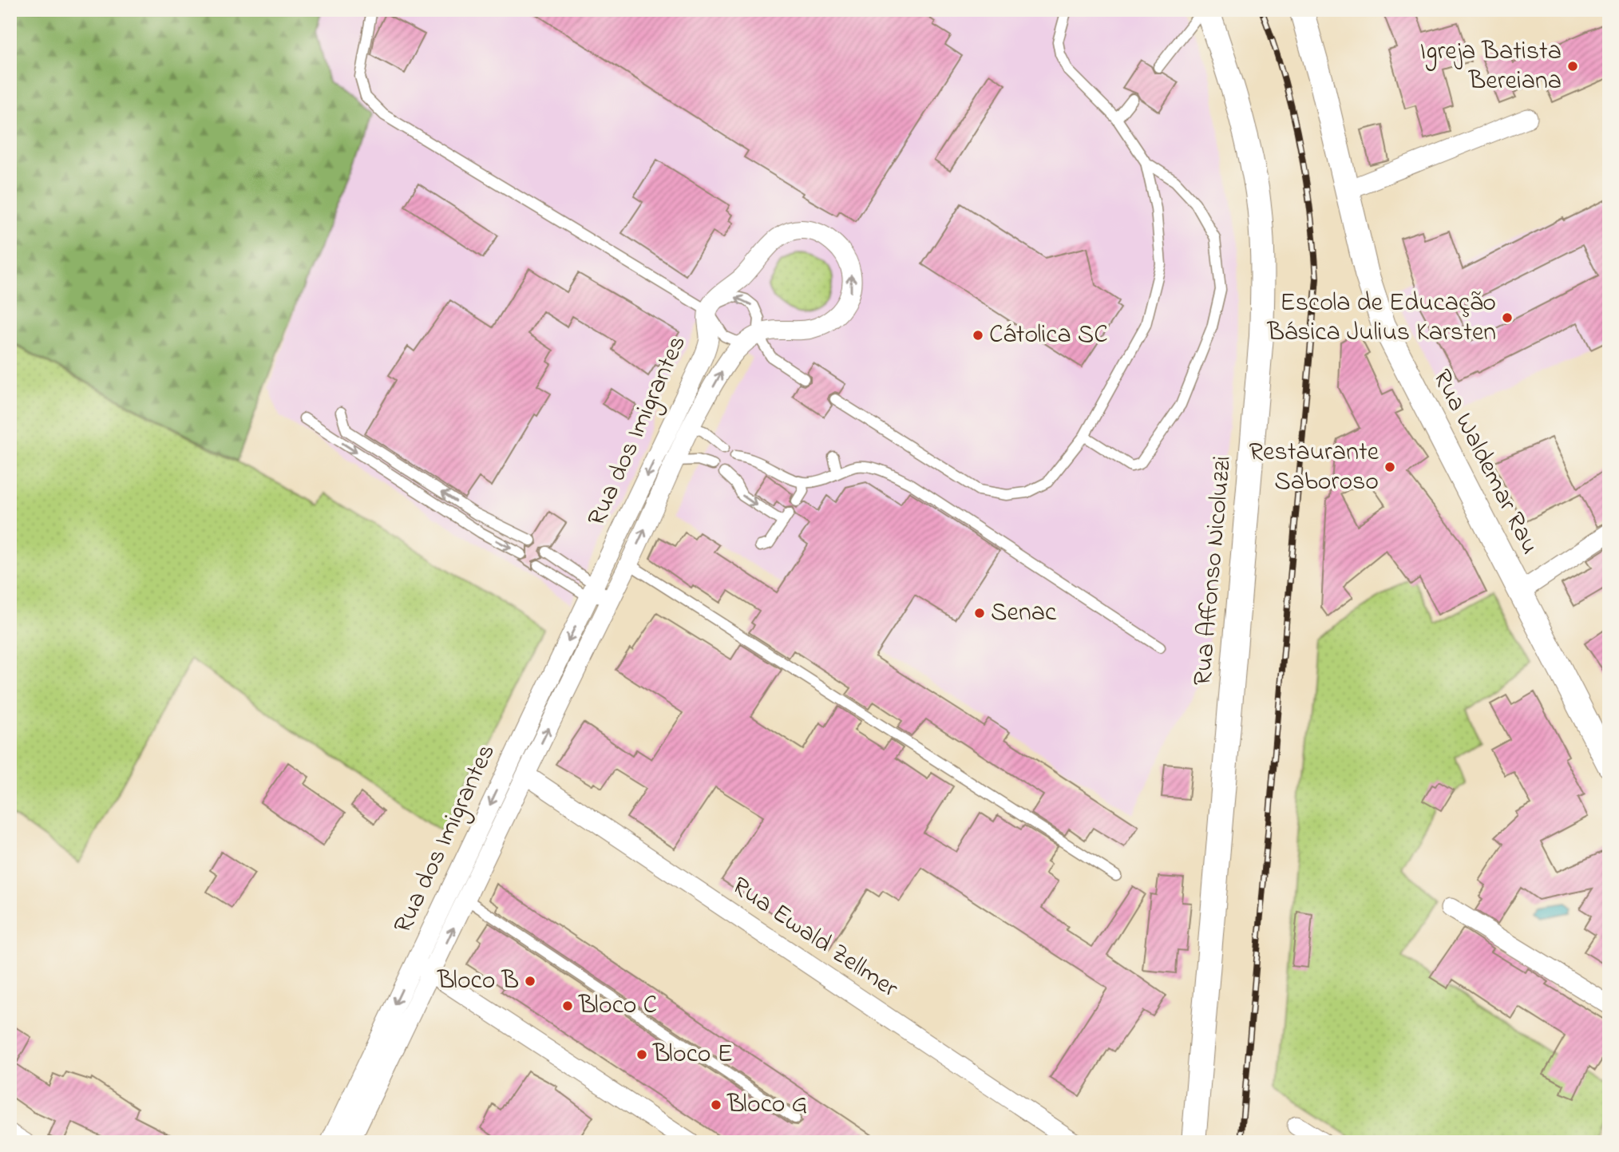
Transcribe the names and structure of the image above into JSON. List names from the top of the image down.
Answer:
{
  "streets": {
    "street": [
      "Rua dos Imigrantes",
      "Rua Waldemar Rau",
      "Rua Affonso Nicoluzzi",
      "Rua Ewald Zellmer"
    ]
  },
  "crossings": [
    ["Rua dos Imigrantes", "Rua Ewald Zellmer"]
  ],
  "places": [
    "Igreja Batista Bereiana",
    "Escola de Educação Básica Julius Karsten",
    "Cátolica SC",
    "Restaurante Saboroso",
    "Senac",
    "Bloco B",
    "Bloco C",
    "Bloco E",
    "Bloco G"
  ]
}
